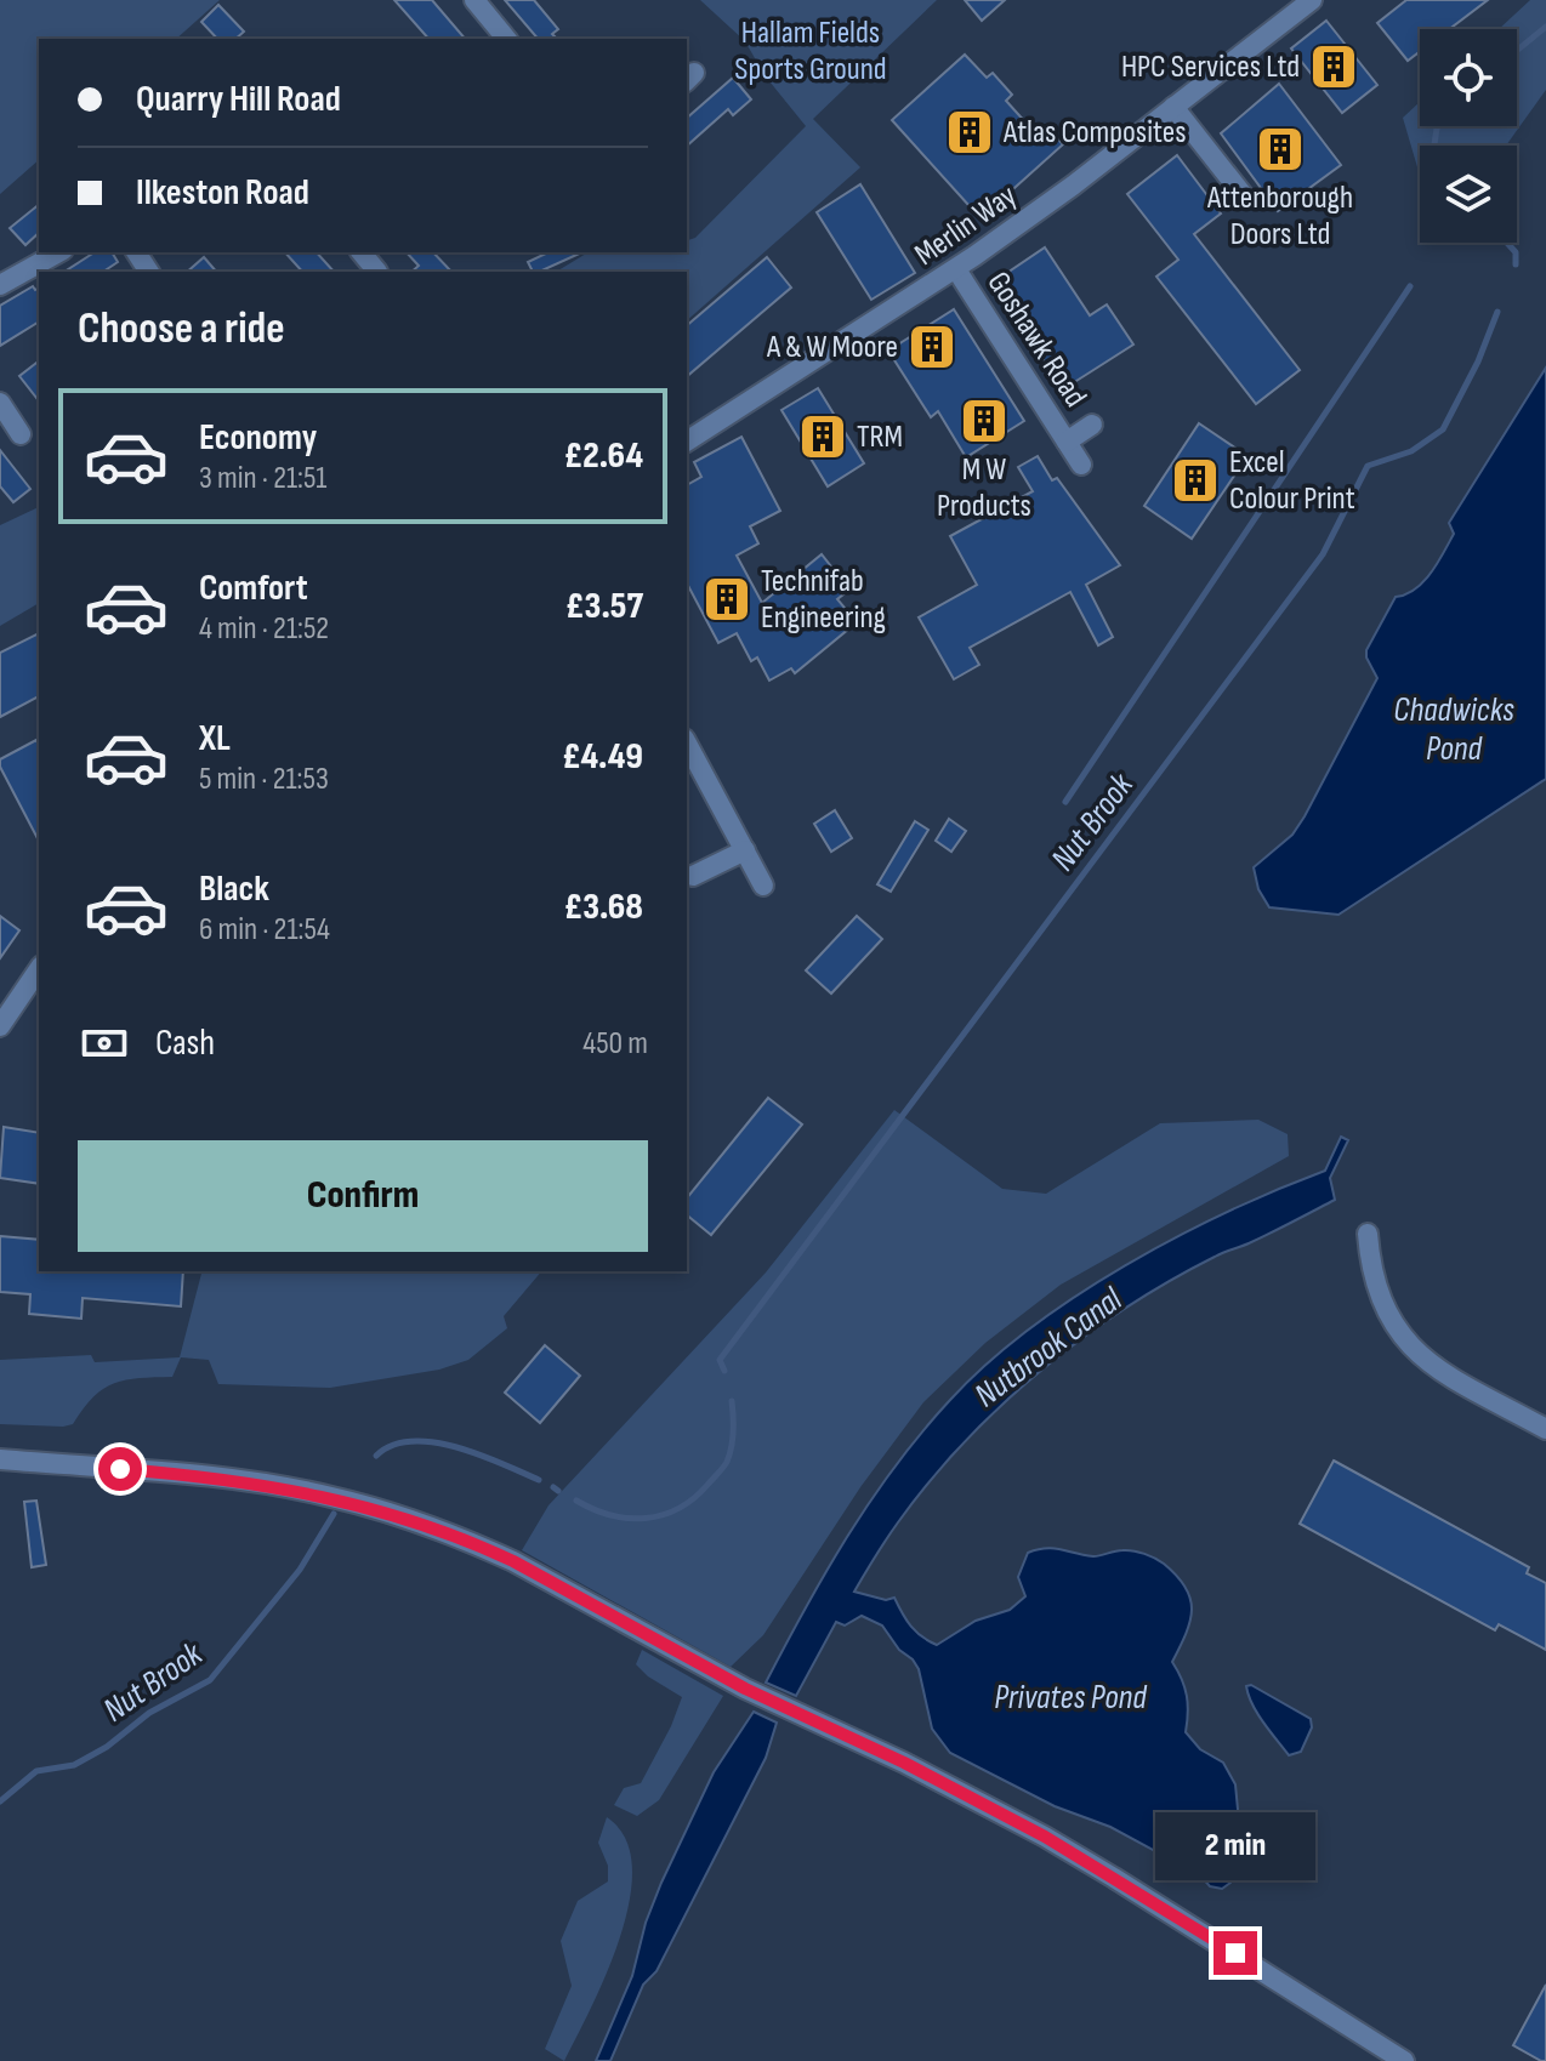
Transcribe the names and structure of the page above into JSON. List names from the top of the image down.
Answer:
{
  "streets": {
    "street": ["Merlin Way", "Goshawk Road"]
  },
  "crossings": [
    ["Merlin Way", "Goshawk Road"]
  ],
  "water": [
    "Chadwicks Pond",
    "Nut Brook",
    "Nutbrook Canal",
    "Privates Pond"
  ],
  "parks": ["Hallam Fields Sports Ground"],
  "places": {
    "building": [
      "HPC Services Ltd",
      "Atlas Composites",
      "Attenborough Doors Ltd",
      "A & W Moore",
      "M W Products",
      "TRM",
      "Excel Colour Print",
      "Technifab Engineering"
    ]
  },
  "page": {
    "banner": ["Quarry Hill Road", "Ilkeston Road"],
    "heading": "Choose a ride",
    "list": [
      {
        "name": "Economy",
        "note": "3 min · 21:51",
        "value": "£2.64"
      },
      {
        "name": "Comfort",
        "note": "4 min · 21:52",
        "value": "£3.57"
      },
      {
        "name": "XL",
        "note": "5 min · 21:53",
        "value": "£4.49"
      },
      {
        "name": "Black",
        "note": "6 min · 21:54",
        "value": "£3.68"
      }
    ],
    "pay": ["Cash", "450 m"],
    "buttons": "Confirm",
    "bubble": "2 min"
  }
}
